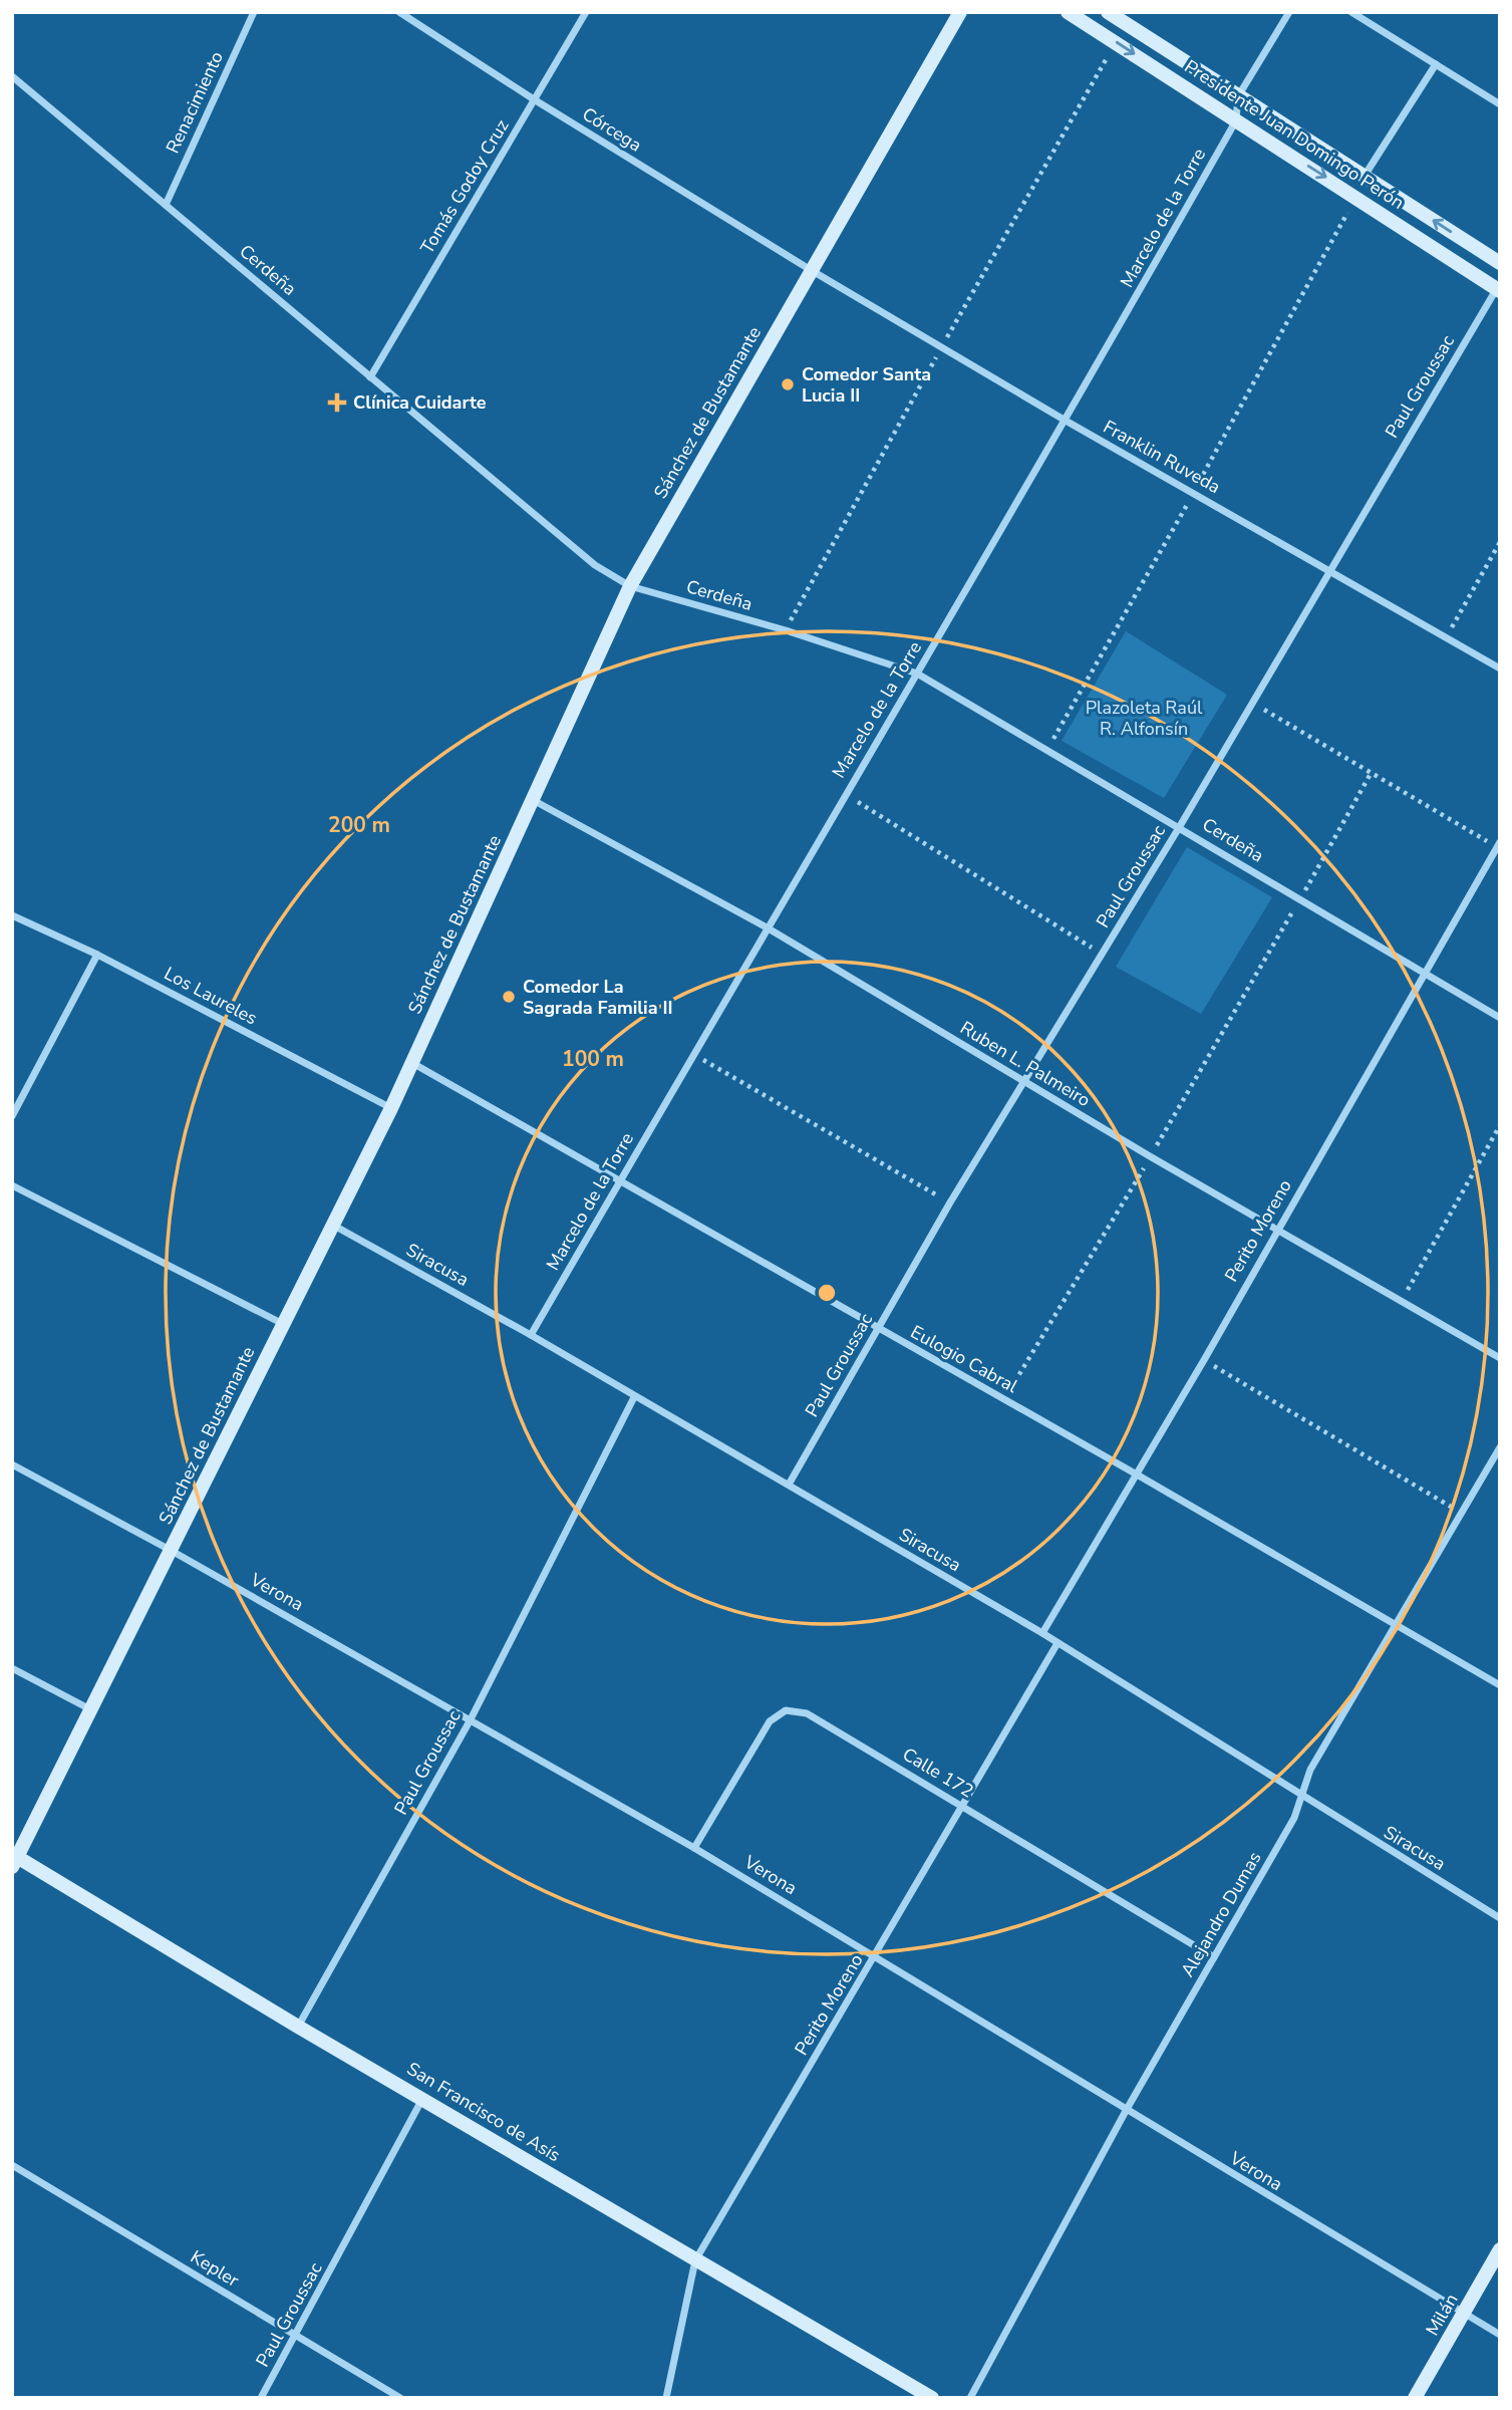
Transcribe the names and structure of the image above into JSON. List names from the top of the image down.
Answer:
{
  "streets": {
    "street": [
      "Renacimiento",
      "Córcega",
      "Presidente Juan Domingo Perón",
      "Tomás Godoy Cruz",
      "Marcelo de la Torre",
      "Cerdeña",
      "Paul Groussac",
      "Sánchez de Bustamante",
      "Franklin Ruveda",
      "Los Laureles",
      "Ruben L. Palmeiro",
      "Perito Moreno",
      "Siracusa",
      "Eulogio Cabral",
      "Verona",
      "Calle 172",
      "Alejandro Dumas",
      "San Francisco de Asís",
      "Kepler",
      "Milán"
    ]
  },
  "crossings": [
    ["Renacimiento", "Cerdeña"],
    ["Córcega", "Tomás Godoy Cruz"],
    ["Córcega", "Sánchez de Bustamante"],
    ["Córcega", "Franklin Ruveda"],
    ["Presidente Juan Domingo Perón", "Marcelo de la Torre"],
    ["Presidente Juan Domingo Perón", "Paul Groussac"],
    ["Tomás Godoy Cruz", "Cerdeña"],
    ["Marcelo de la Torre", "Cerdeña"],
    ["Marcelo de la Torre", "Franklin Ruveda"],
    ["Marcelo de la Torre", "Ruben L. Palmeiro"],
    ["Marcelo de la Torre", "Siracusa"],
    ["Marcelo de la Torre", "Eulogio Cabral"],
    ["Cerdeña", "Paul Groussac"],
    ["Cerdeña", "Sánchez de Bustamante"],
    ["Cerdeña", "Perito Moreno"],
    ["Paul Groussac", "Franklin Ruveda"],
    ["Paul Groussac", "Ruben L. Palmeiro"],
    ["Paul Groussac", "Siracusa"],
    ["Paul Groussac", "Eulogio Cabral"],
    ["Paul Groussac", "Verona"],
    ["Paul Groussac", "San Francisco de Asís"],
    ["Paul Groussac", "Kepler"],
    ["Sánchez de Bustamante", "Franklin Ruveda"],
    ["Sánchez de Bustamante", "Los Laureles"],
    ["Sánchez de Bustamante", "Ruben L. Palmeiro"],
    ["Sánchez de Bustamante", "Siracusa"],
    ["Sánchez de Bustamante", "Eulogio Cabral"],
    ["Sánchez de Bustamante", "Verona"],
    ["Sánchez de Bustamante", "San Francisco de Asís"],
    ["Ruben L. Palmeiro", "Perito Moreno"],
    ["Perito Moreno", "Siracusa"],
    ["Perito Moreno", "Eulogio Cabral"],
    ["Perito Moreno", "Verona"],
    ["Perito Moreno", "Calle 172"],
    ["Perito Moreno", "San Francisco de Asís"],
    ["Siracusa", "Alejandro Dumas"],
    ["Eulogio Cabral", "Alejandro Dumas"],
    ["Verona", "Calle 172"],
    ["Verona", "Alejandro Dumas"],
    ["Verona", "Milán"],
    ["Calle 172", "Alejandro Dumas"]
  ],
  "parks": ["Plazoleta Raúl R. Alfonsín"],
  "places": {
    "other": ["Comedor Santa Lucia II", "Comedor La Sagrada Familia II"],
    "health": ["Clínica Cuidarte"]
  },
  "rings": ["200 m", "100 m"]
}
